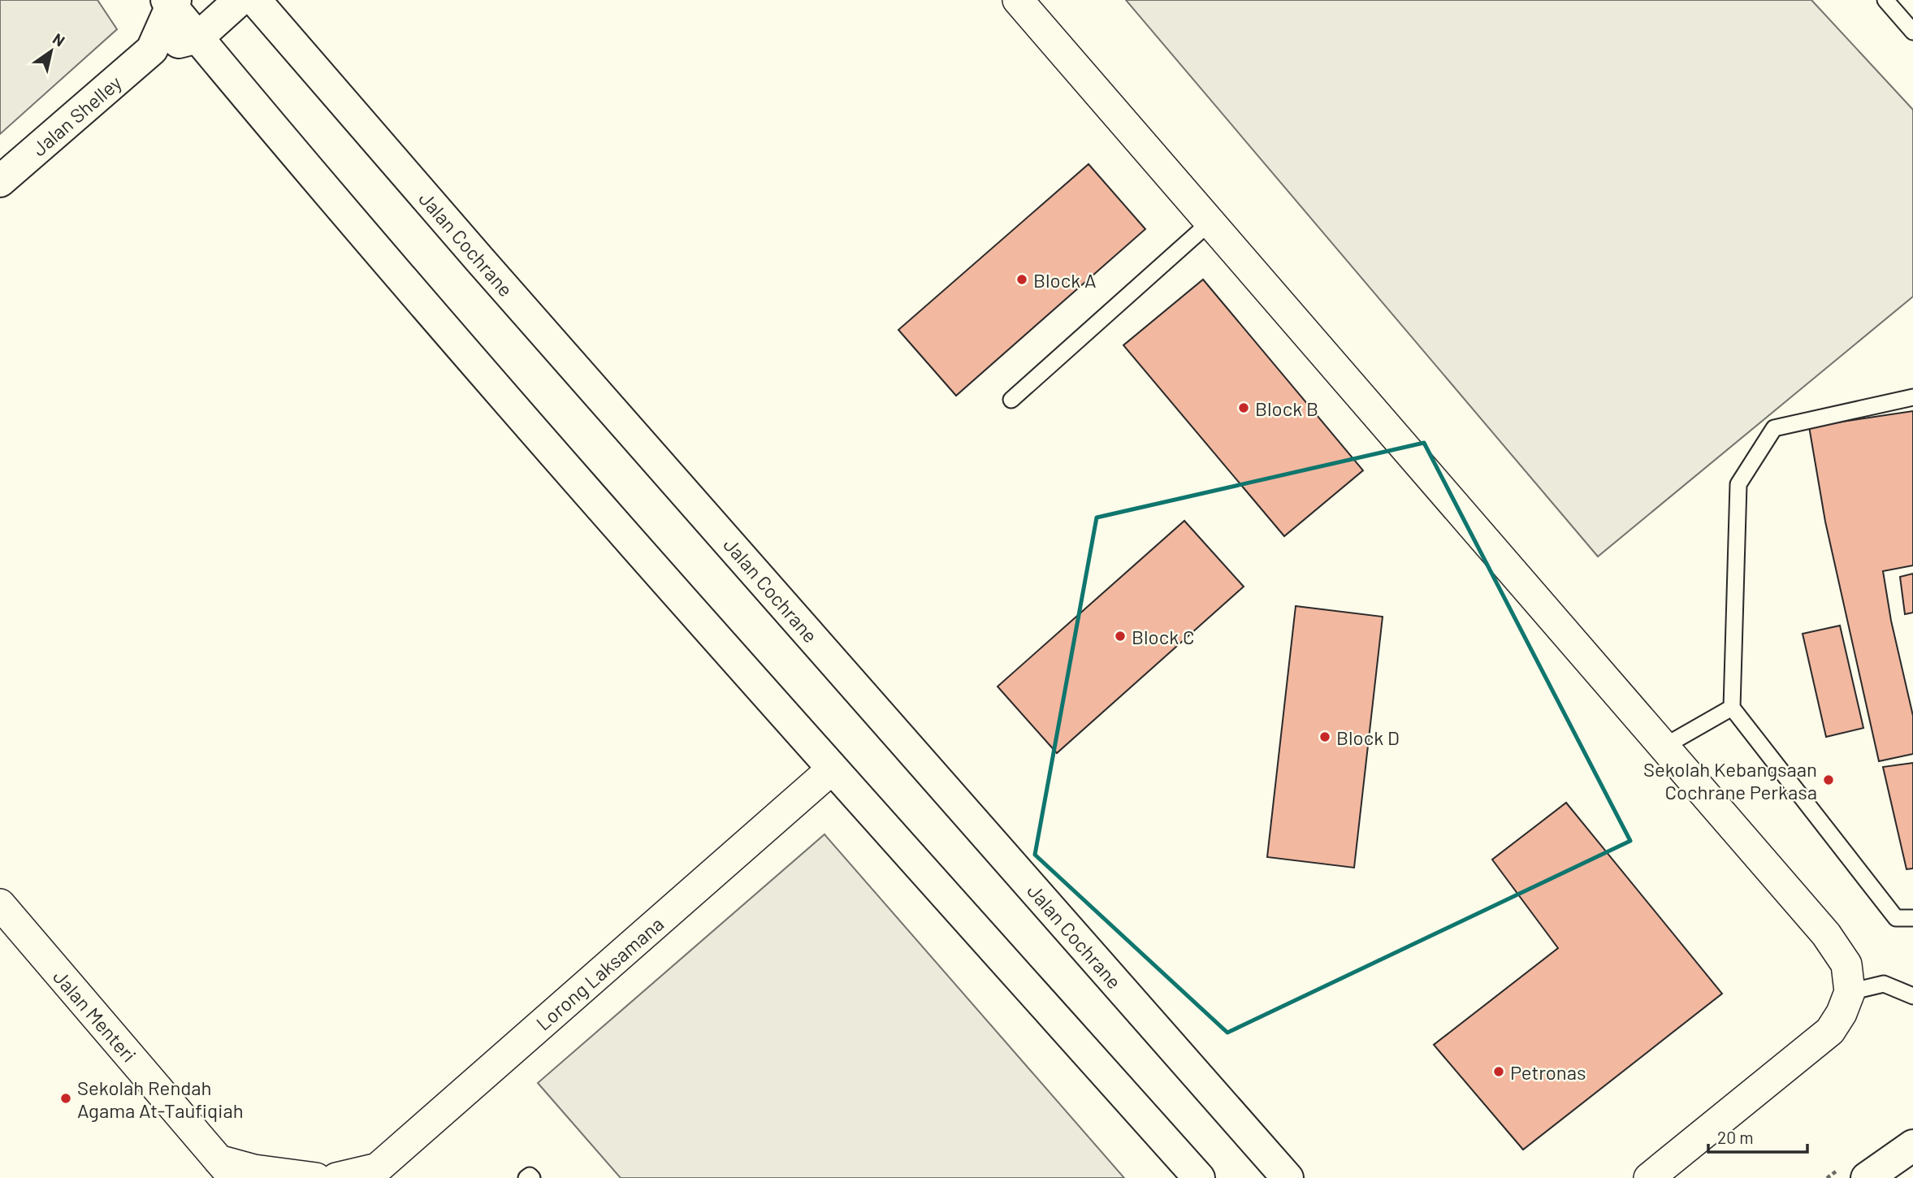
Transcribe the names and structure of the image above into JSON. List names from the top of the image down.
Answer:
{
  "streets": {
    "street": [
      "Jalan Shelley",
      "Jalan Cochrane",
      "Lorong Laksamana",
      "Jalan Menteri"
    ]
  },
  "places": [
    "Block A",
    "Block B",
    "Block C",
    "Block D",
    "Sekolah Kebangsaan Cochrane Perkasa",
    "Petronas",
    "Sekolah Rendah Agama At-Taufiqiah"
  ],
  "scale_bar": "20 m",
  "north": "top right"
}
